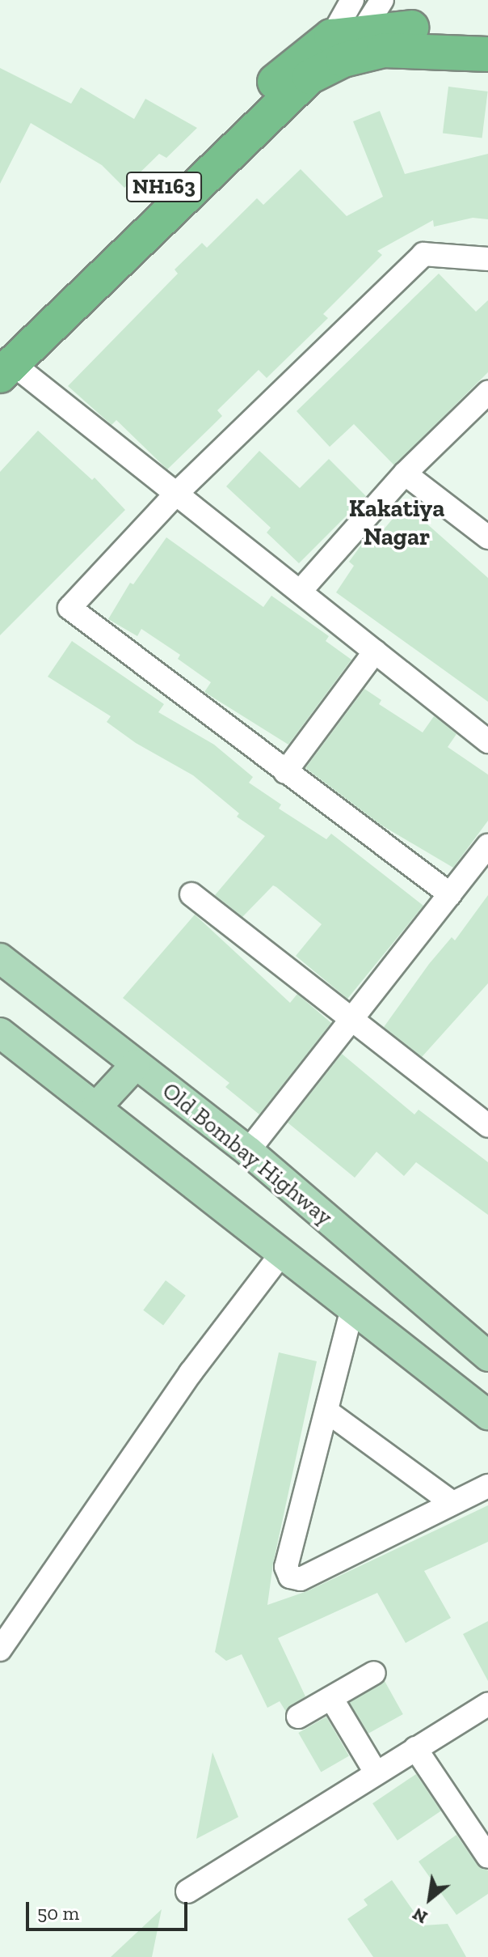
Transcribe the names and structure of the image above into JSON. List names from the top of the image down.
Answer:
{
  "streets": {
    "highway": ["NH163"],
    "main road": ["Old Bombay Highway"]
  },
  "districts": ["Kakatiya Nagar"],
  "scale_bar": "50 m",
  "north": "bottom left"
}
